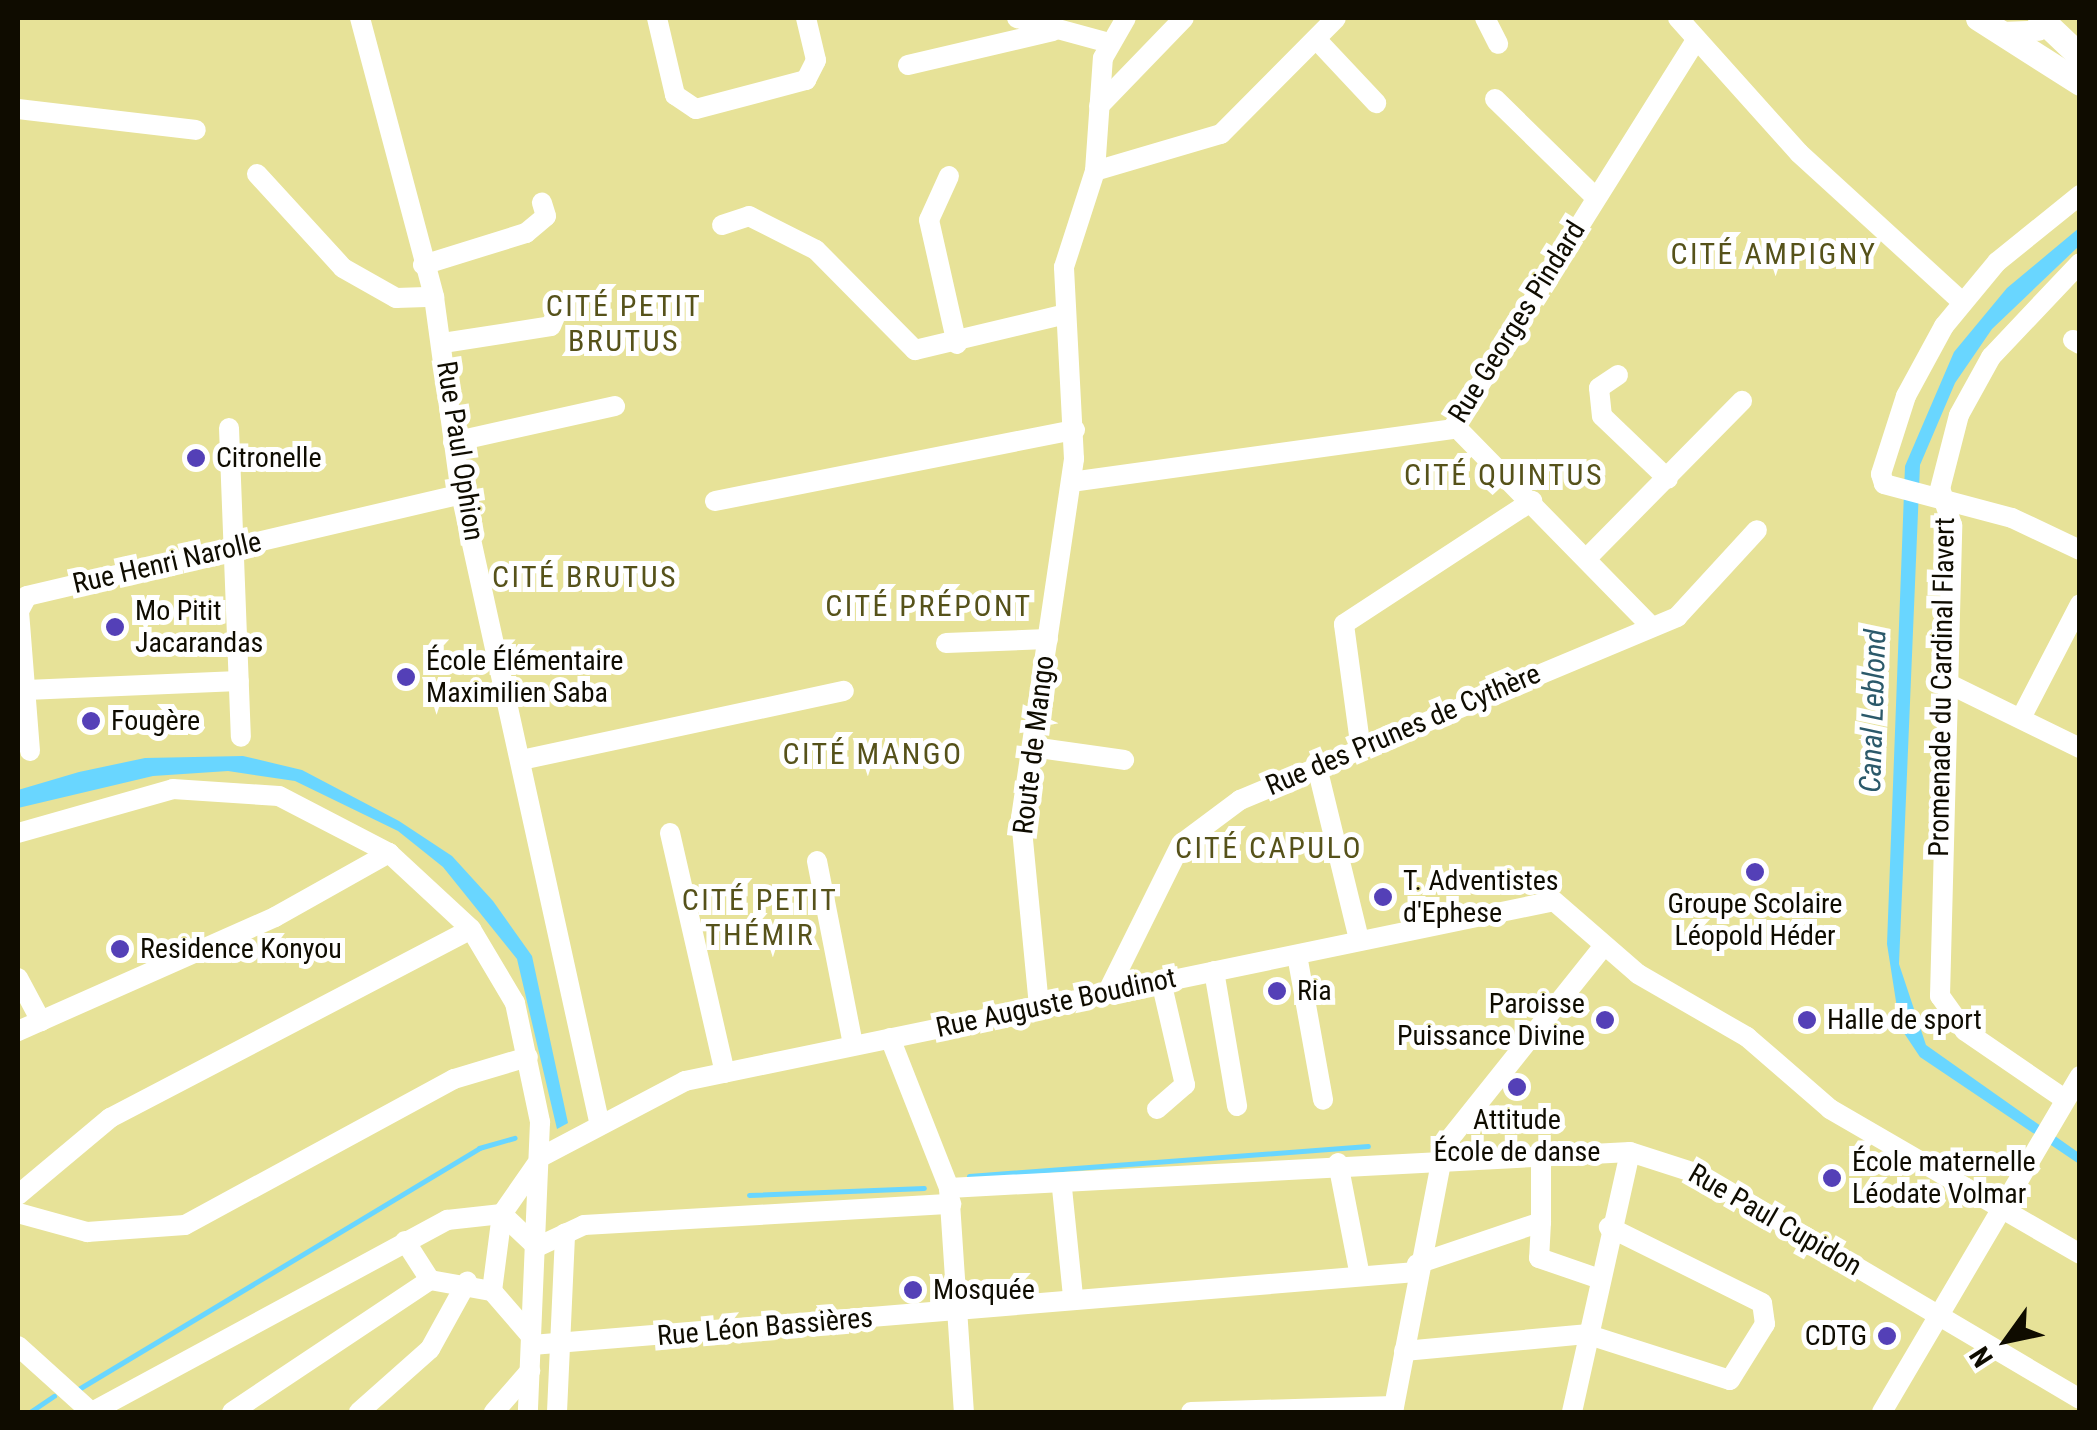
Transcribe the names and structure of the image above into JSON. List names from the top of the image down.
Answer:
{
  "streets": {
    "street": [
      "Rue Georges Pindard",
      "Rue Paul Ophion",
      "Rue Henri Narolle",
      "Promenade du Cardinal Flavert",
      "Rue des Prunes de Cythère",
      "Route de Mango",
      "Rue Auguste Boudinot",
      "Rue Paul Cupidon",
      "Rue Léon Bassières"
    ]
  },
  "crossings": [
    ["Rue Georges Pindard", "Route de Mango"],
    ["Rue Paul Ophion", "Rue Henri Narolle"],
    ["Rue Paul Ophion", "Rue Auguste Boudinot"],
    ["Rue des Prunes de Cythère", "Rue Auguste Boudinot"],
    ["Route de Mango", "Rue Auguste Boudinot"]
  ],
  "districts": [
    "CITÉ AMPIGNY",
    "CITÉ PETIT BRUTUS",
    "CITÉ QUINTUS",
    "CITÉ BRUTUS",
    "CITÉ PRÉPONT",
    "CITÉ MANGO",
    "CITÉ CAPULO",
    "CITÉ PETIT THÉMIR"
  ],
  "water": ["Canal Leblond"],
  "places": [
    "Citronelle",
    "Mo Pitit Jacarandas",
    "École Élémentaire Maximilien Saba",
    "Fougère",
    "Groupe Scolaire Léopold Héder",
    "T. Adventistes d'Ephese",
    "Residence Konyou",
    "Ria",
    "Paroisse Puissance Divine",
    "Halle de sport",
    "Attitude École de danse",
    "École maternelle Léodate Volmar",
    "Mosquée",
    "CDTG"
  ],
  "north": "bottom left"
}
